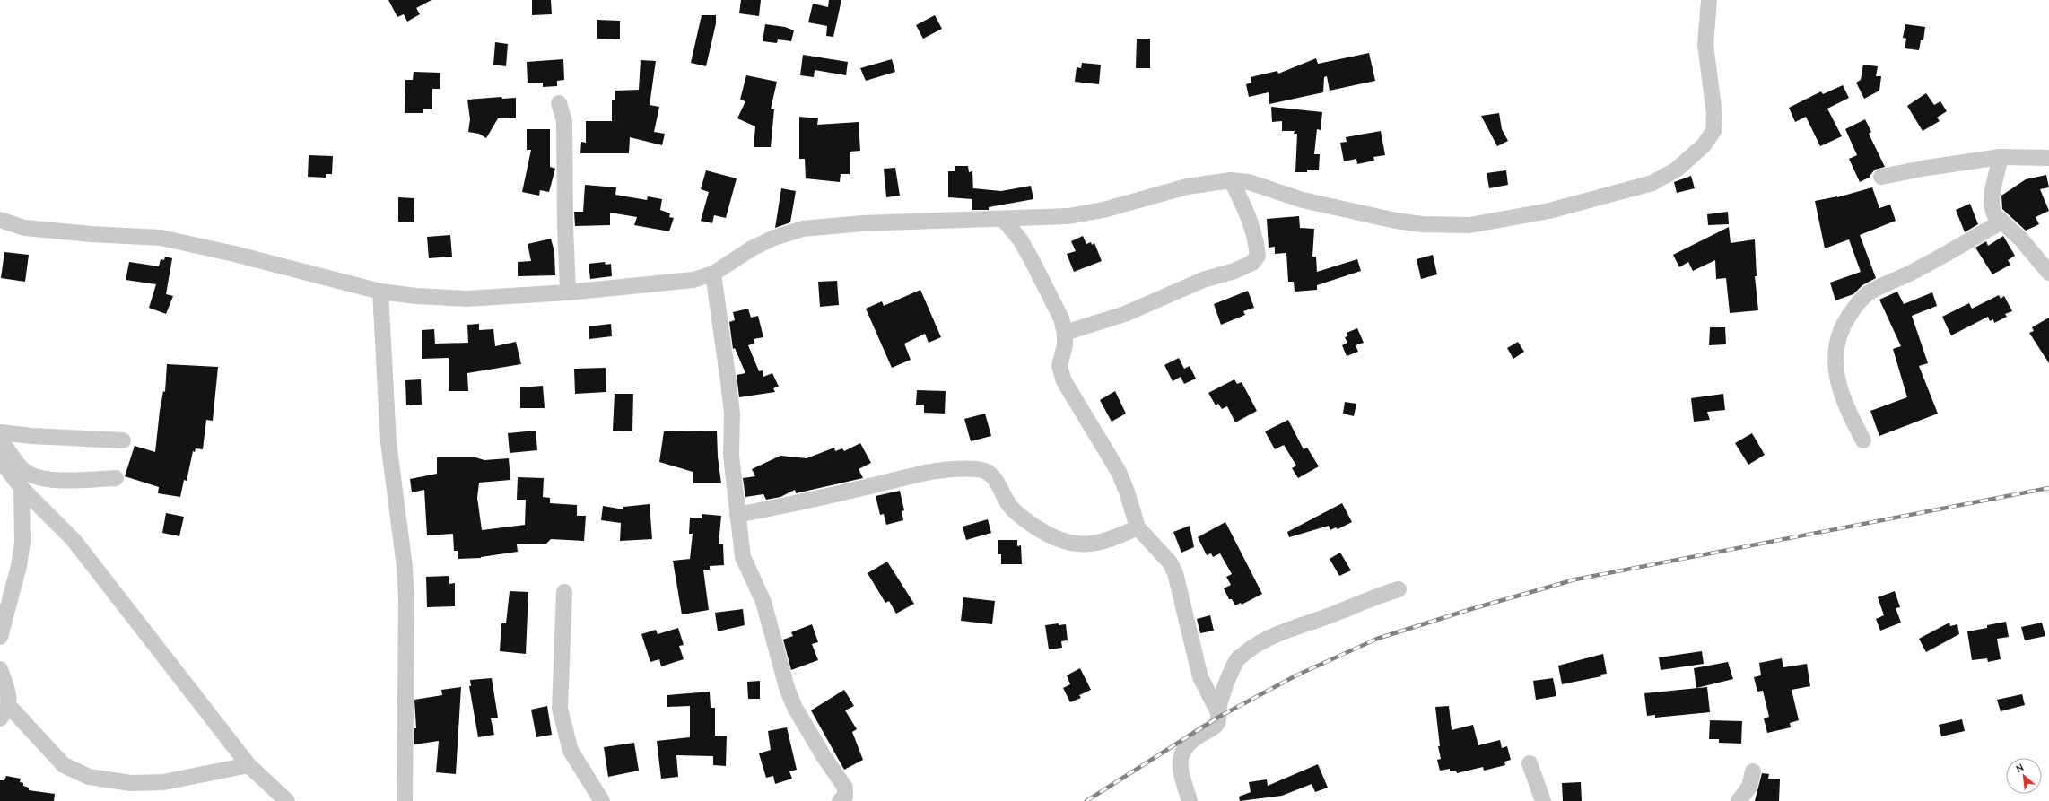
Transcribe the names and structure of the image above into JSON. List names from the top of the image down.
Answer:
{
  "north": "top left"
}
